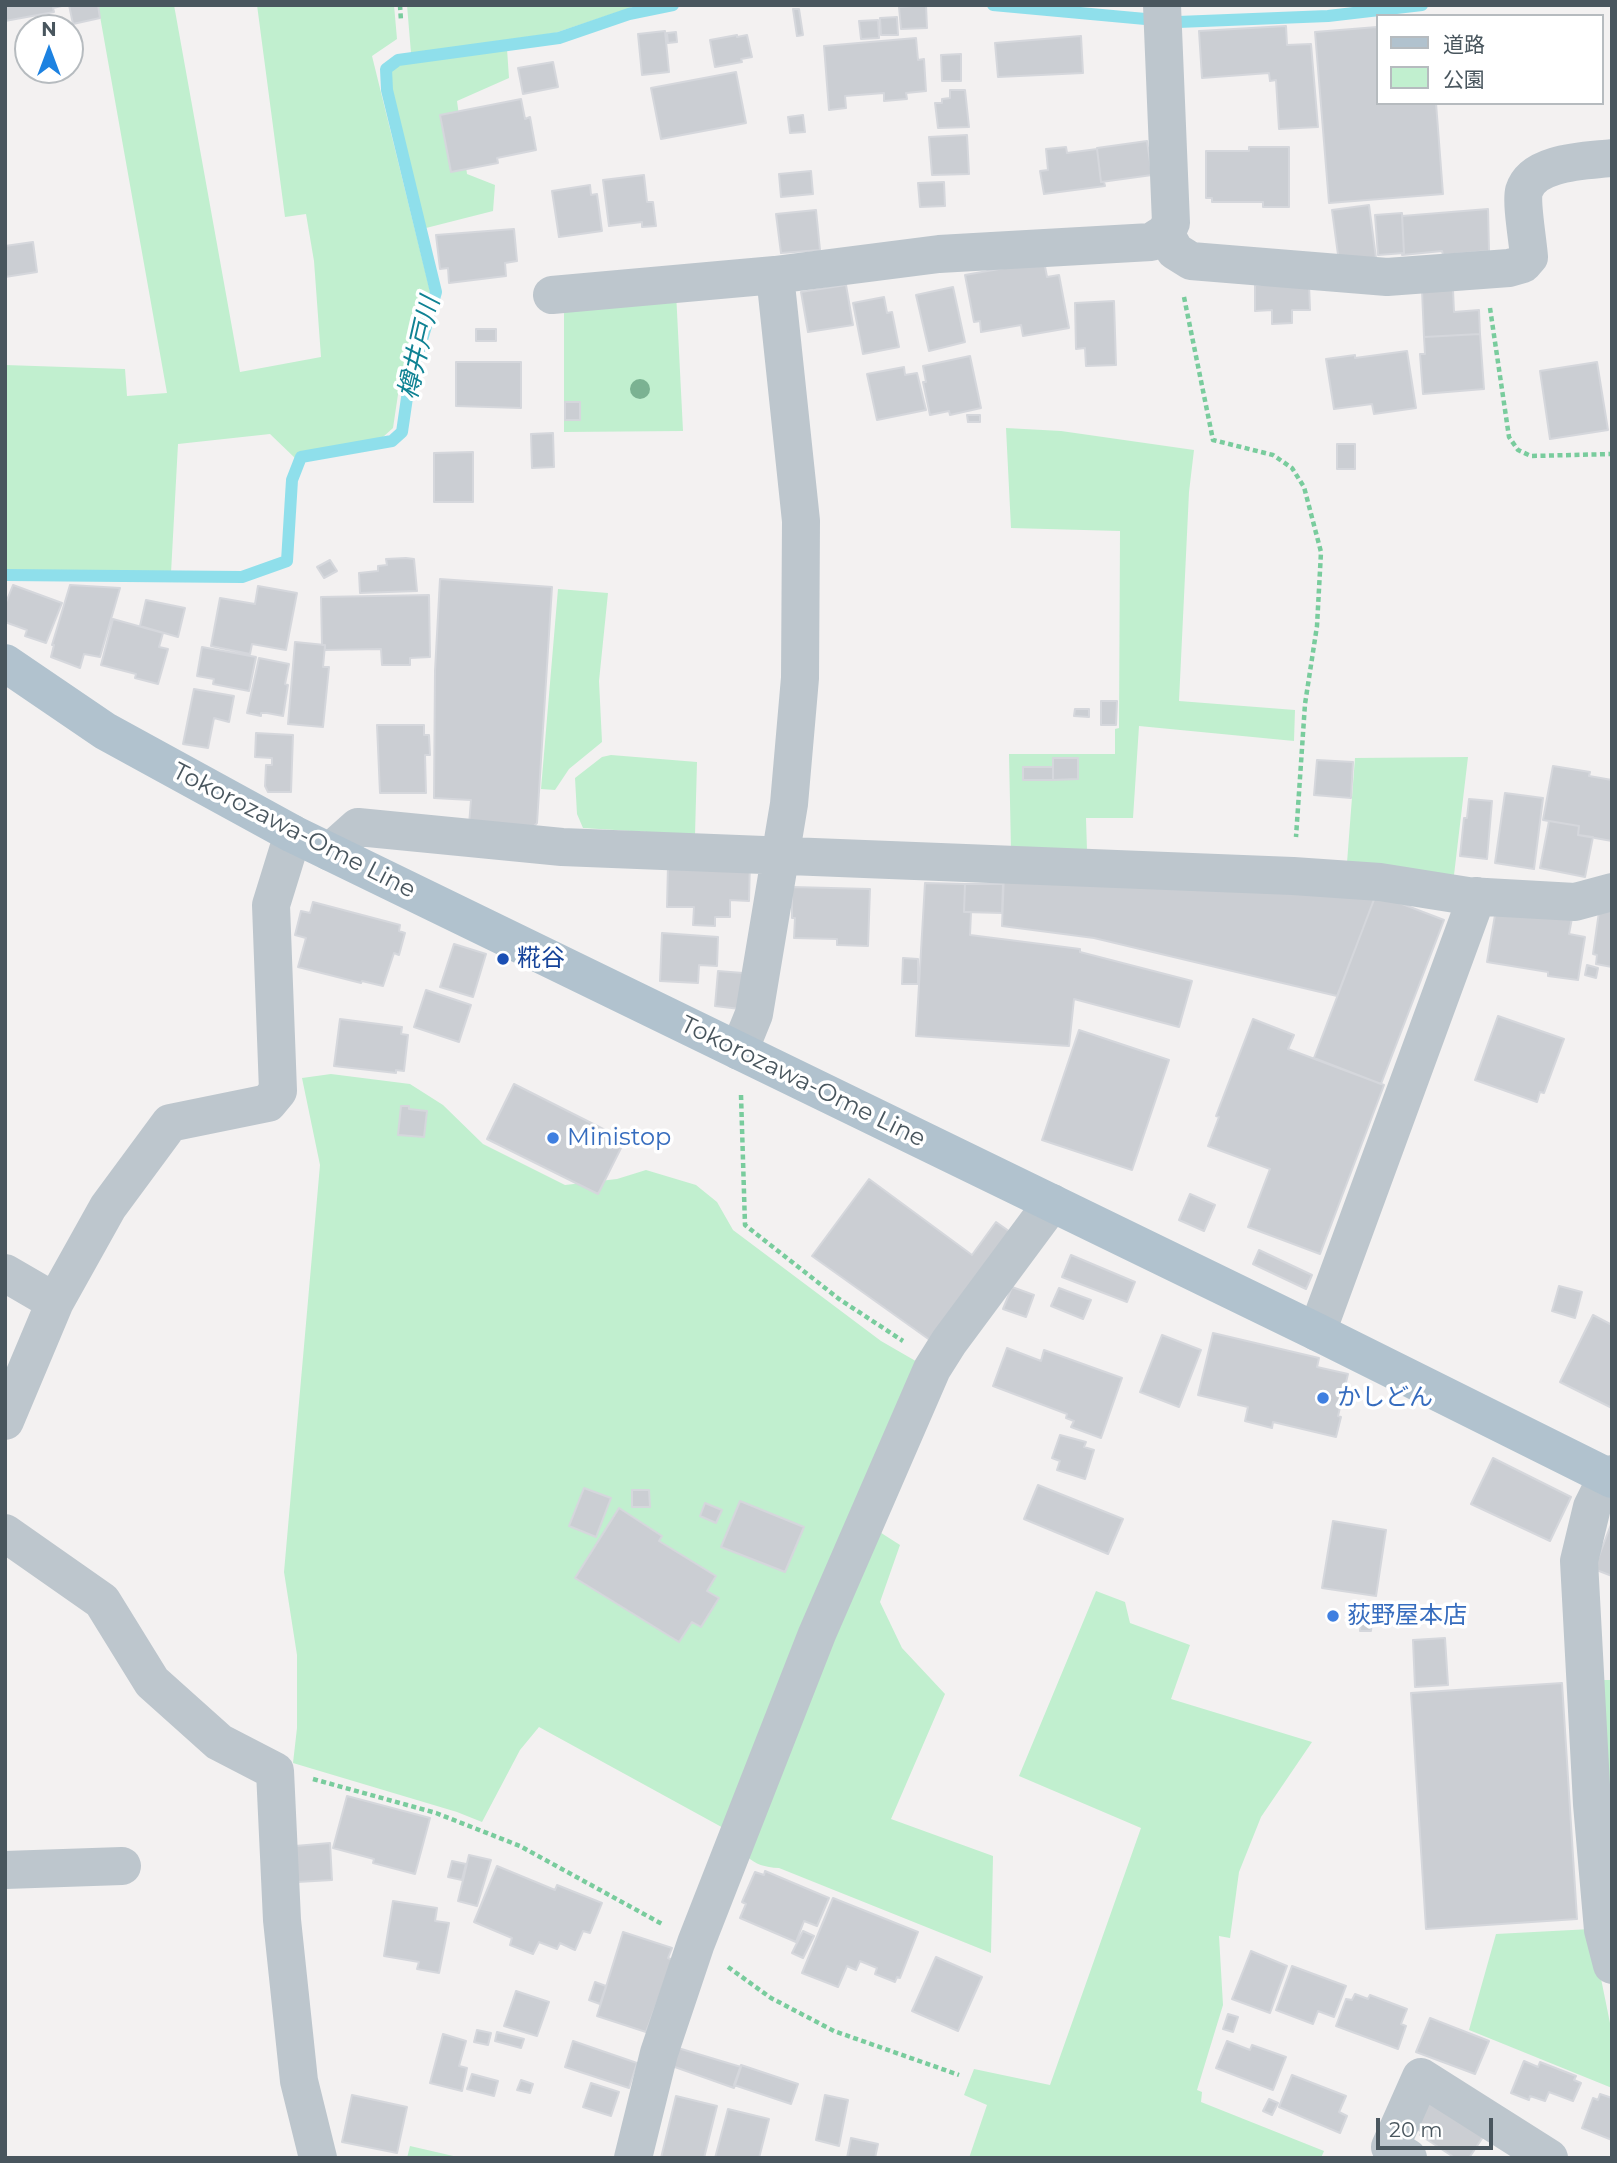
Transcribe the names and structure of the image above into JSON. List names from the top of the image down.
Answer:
{
  "streets": {
    "main road": ["Tokorozawa-Ome Line"]
  },
  "water": ["樽井戸川"],
  "places": [
    "糀谷",
    "Ministop",
    "かしどん",
    "荻野屋本店"
  ],
  "legend": ["道路", "公園"],
  "scale_bar": "20 m",
  "north": "top"
}
